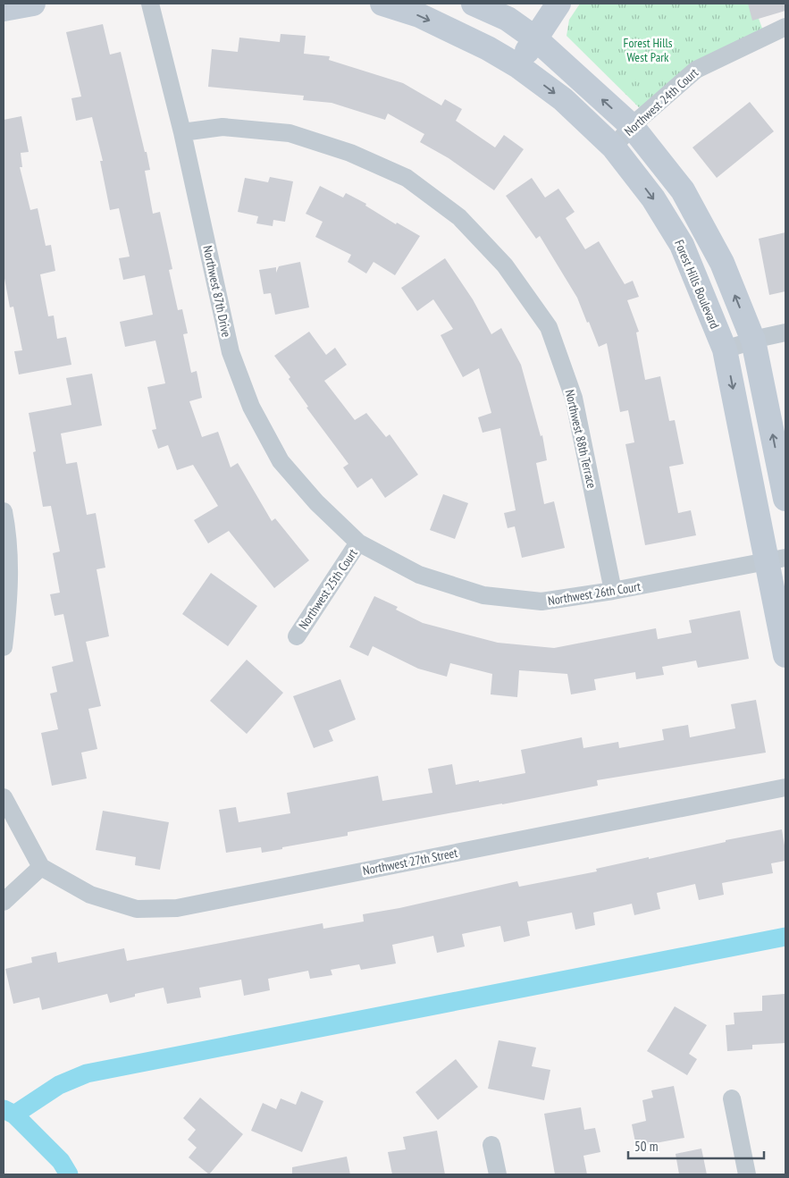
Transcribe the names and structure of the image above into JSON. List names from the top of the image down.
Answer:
{
  "streets": {
    "street": [
      "Northwest 24th Court",
      "Forest Hills Boulevard",
      "Northwest 87th Drive",
      "Northwest 88th Terrace",
      "Northwest 25th Court",
      "Northwest 26th Court",
      "Northwest 27th Street"
    ]
  },
  "crossings": [
    ["Northwest 24th Court", "Forest Hills Boulevard"],
    ["Forest Hills Boulevard", "Northwest 26th Court"],
    ["Northwest 87th Drive", "Northwest 88th Terrace"],
    ["Northwest 87th Drive", "Northwest 25th Court"],
    ["Northwest 87th Drive", "Northwest 26th Court"],
    ["Northwest 88th Terrace", "Northwest 26th Court"],
    ["Northwest 25th Court", "Northwest 26th Court"]
  ],
  "parks": ["Forest Hills West Park"],
  "scale_bar": "50 m"
}
